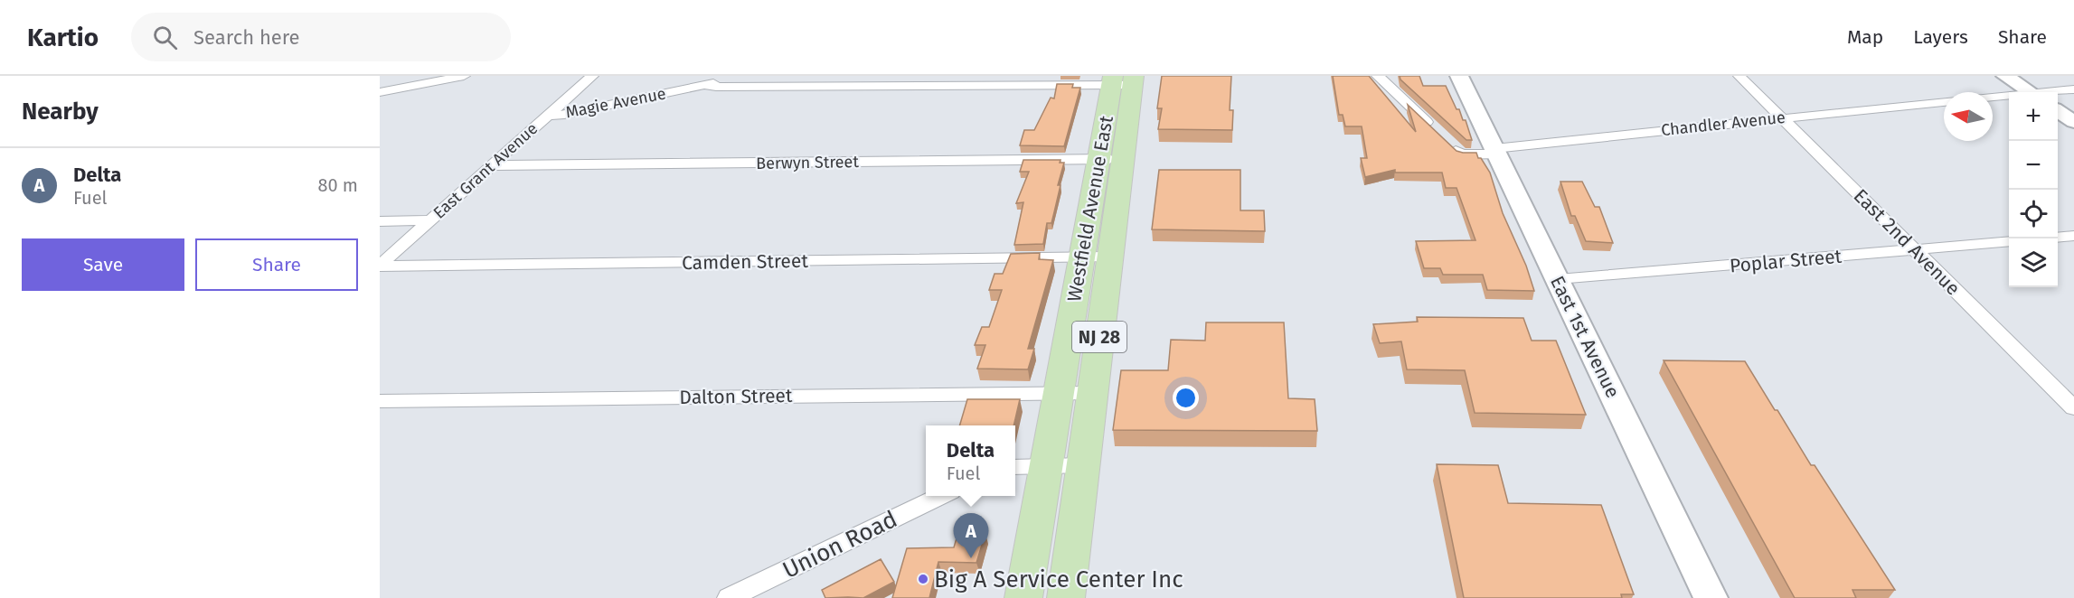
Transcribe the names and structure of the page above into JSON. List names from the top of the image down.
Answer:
{
  "streets": {
    "main road": ["Westfield Avenue East", "NJ 28"],
    "street": [
      "Magie Avenue",
      "Chandler Avenue",
      "Berwyn Street",
      "East Grant Avenue",
      "East 2nd Avenue",
      "Poplar Street",
      "Camden Street",
      "East 1st Avenue",
      "Dalton Street",
      "Union Road"
    ]
  },
  "crossings": [
    ["Magie Avenue", "East Grant Avenue"],
    ["Chandler Avenue", "East 2nd Avenue"],
    ["Chandler Avenue", "East 1st Avenue"],
    ["Berwyn Street", "East Grant Avenue"],
    ["Berwyn Street", "Westfield Avenue East"],
    ["East Grant Avenue", "Camden Street"],
    ["Westfield Avenue East", "Camden Street"],
    ["Westfield Avenue East", "Dalton Street"],
    ["East 2nd Avenue", "Poplar Street"],
    ["Poplar Street", "East 1st Avenue"]
  ],
  "places": ["Big A Service Center Inc"],
  "north": "left",
  "page": {
    "header": "Kartio",
    "search": "Search here",
    "nav": ["Map", "Layers", "Share"],
    "heading": "Nearby",
    "map_buttons": ["+", "−"],
    "list": [
      {
        "mark": "A",
        "name": "Delta",
        "note": "Fuel",
        "value": "80 m"
      }
    ],
    "buttons": ["Save", "Share"],
    "popup": ["Delta", "Fuel"],
    "pins": "A"
  }
}
